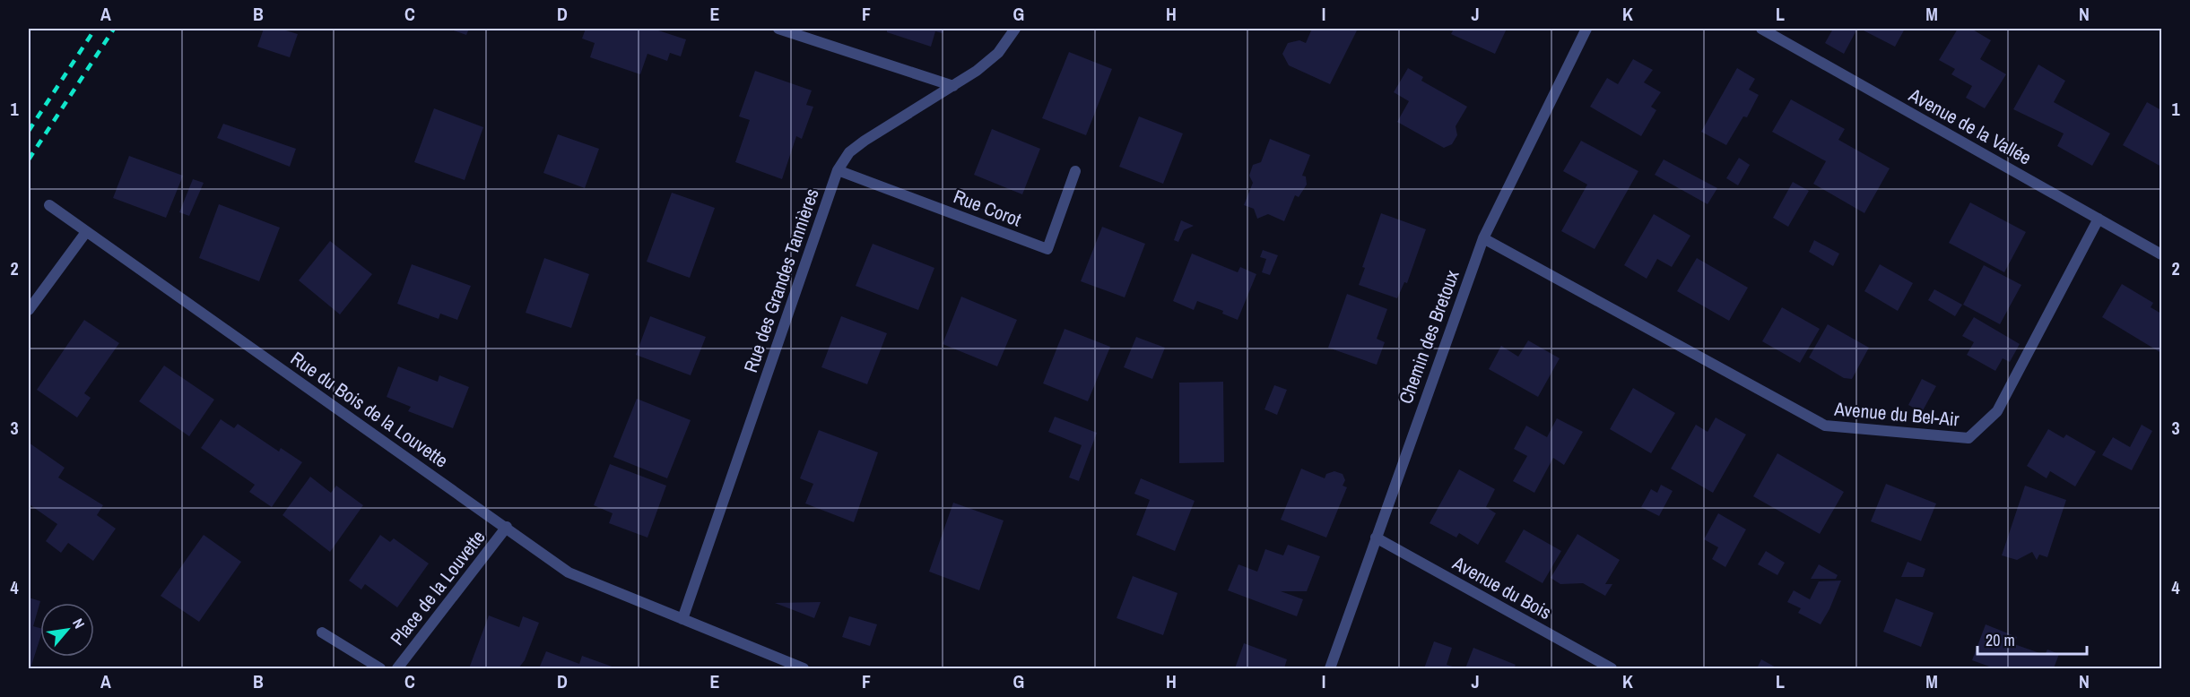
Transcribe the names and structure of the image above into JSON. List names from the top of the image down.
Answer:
{
  "streets": {
    "street": [
      "Avenue de la Vallée",
      "Rue Corot",
      "Rue des Grandes Tannières",
      "Chemin des Bretoux",
      "Rue du Bois de la Louvette",
      "Avenue du Bel-Air",
      "Place de la Louvette",
      "Avenue du Bois"
    ]
  },
  "crossings": [
    ["Avenue de la Vallée", "Avenue du Bel-Air"],
    ["Rue Corot", "Rue des Grandes Tannières"],
    ["Rue des Grandes Tannières", "Rue du Bois de la Louvette"],
    ["Chemin des Bretoux", "Avenue du Bel-Air"],
    ["Chemin des Bretoux", "Avenue du Bois"],
    ["Rue du Bois de la Louvette", "Place de la Louvette"]
  ],
  "scale_bar": "20 m",
  "north": "top right",
  "grid": {
    "columns": [
      "A",
      "B",
      "C",
      "D",
      "E",
      "F",
      "G",
      "H",
      "I",
      "J",
      "K",
      "L",
      "M",
      "N"
    ],
    "rows": [
      "1",
      "2",
      "3",
      "4"
    ]
  }
}
